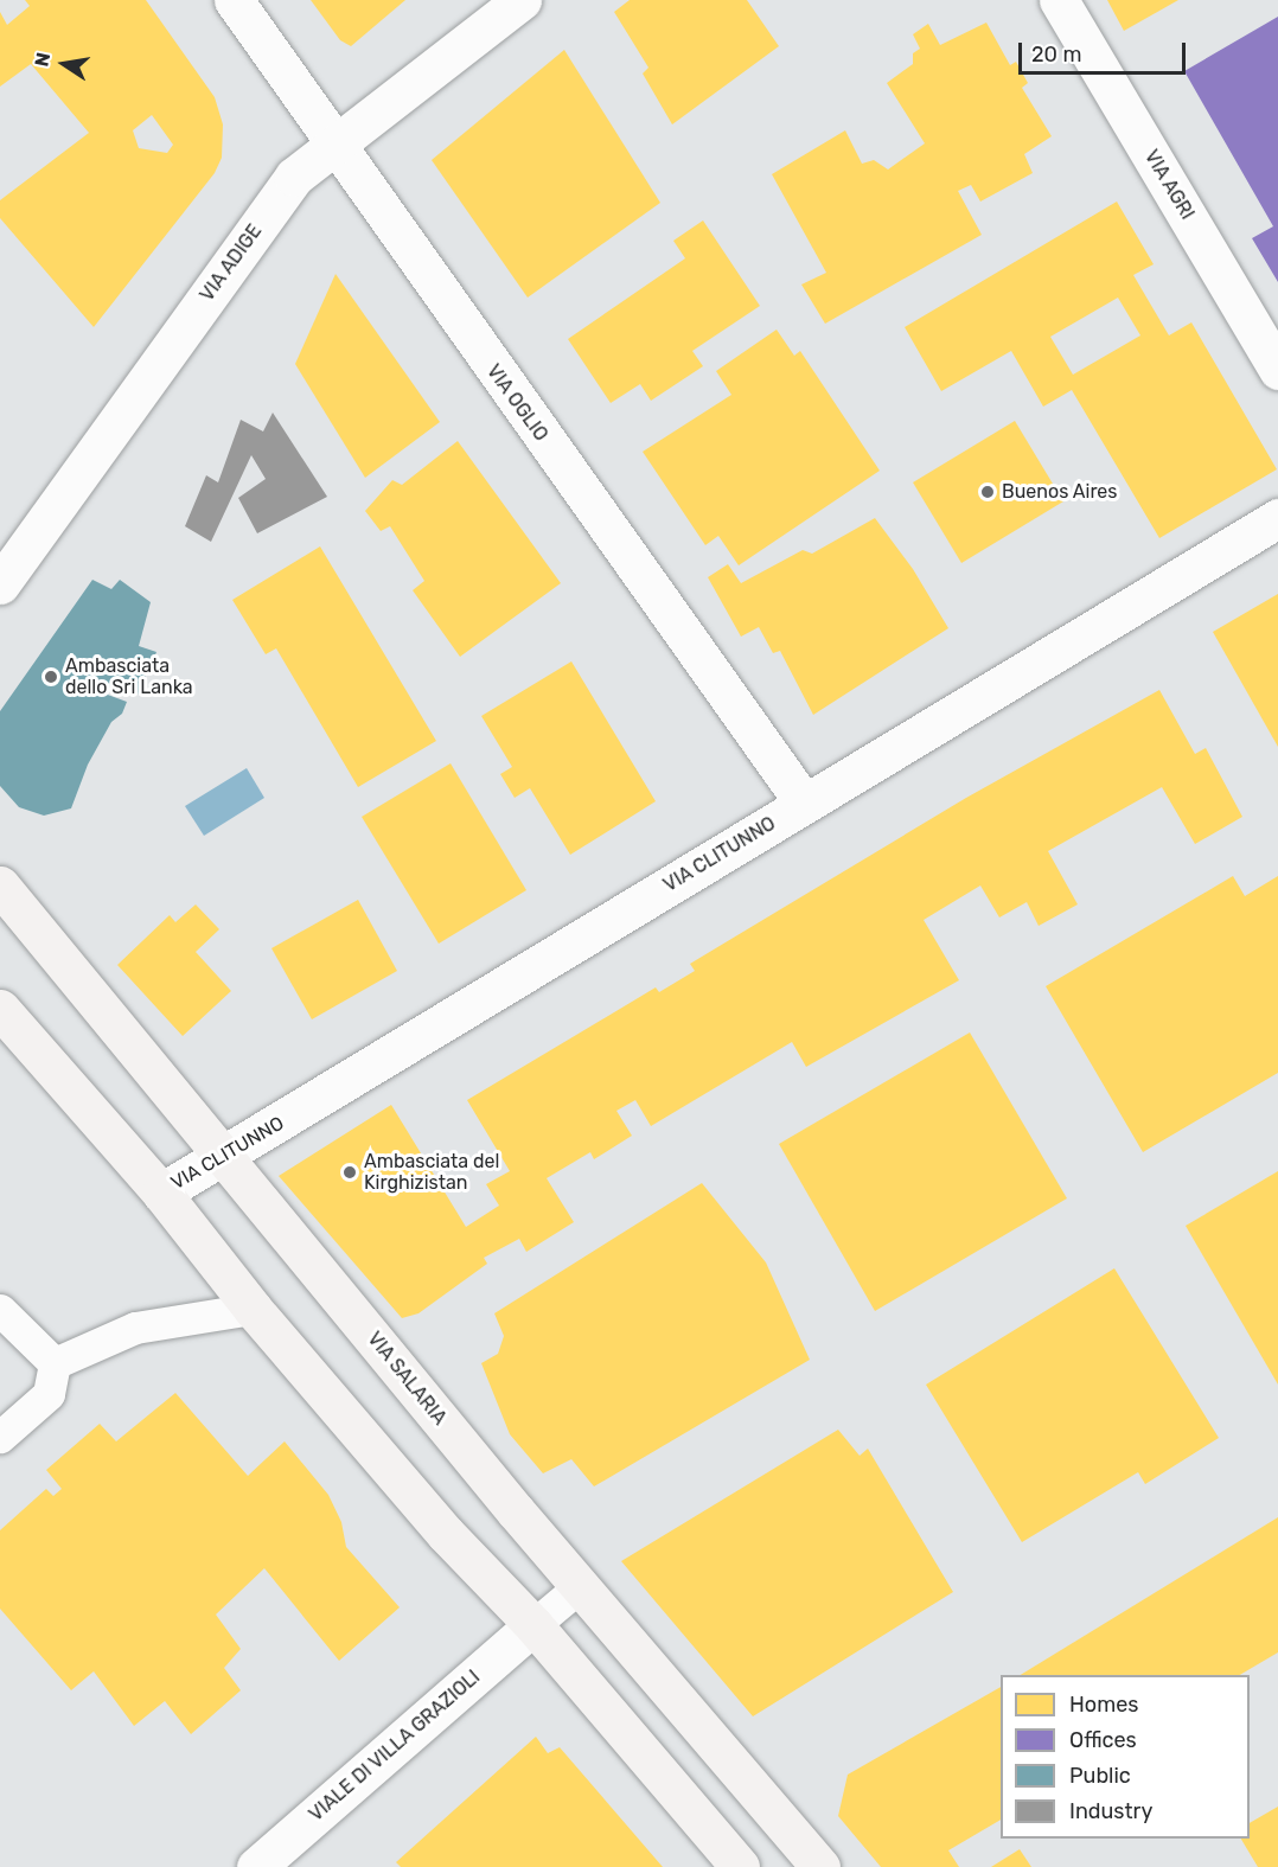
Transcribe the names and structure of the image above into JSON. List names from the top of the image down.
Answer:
{
  "streets": {
    "main road": ["VIA SALARIA"],
    "street": [
      "VIA AGRI",
      "VIA ADIGE",
      "VIA OGLIO",
      "VIA CLITUNNO",
      "VIALE DI VILLA GRAZIOLI"
    ]
  },
  "crossings": [
    ["VIA ADIGE", "VIA OGLIO"],
    ["VIA OGLIO", "VIA CLITUNNO"],
    ["VIA CLITUNNO", "VIA SALARIA"]
  ],
  "places": ["Buenos Aires", "Ambasciata dello Sri Lanka", "Ambasciata del Kirghizistan"],
  "legend": [
    "Homes",
    "Offices",
    "Public",
    "Industry"
  ],
  "scale_bar": "20 m",
  "north": "left"
}
